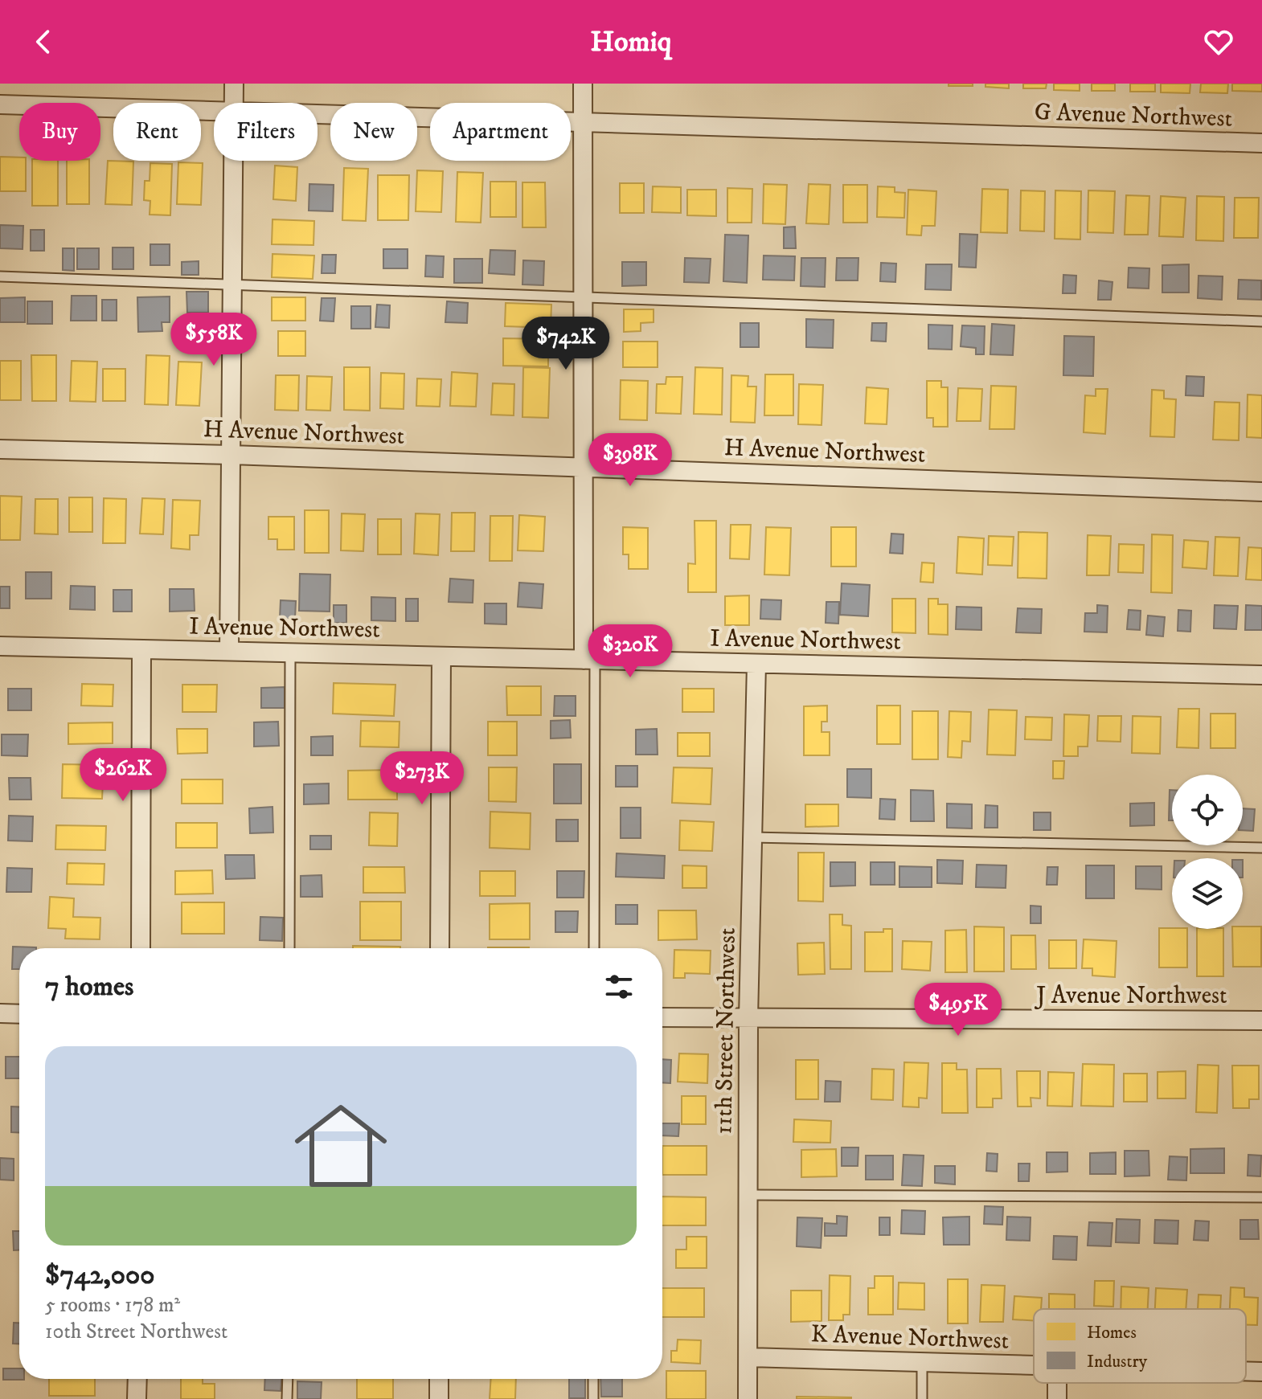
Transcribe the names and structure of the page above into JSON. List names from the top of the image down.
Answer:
{
  "streets": {
    "street": [
      "G Avenue Northwest",
      "H Avenue Northwest",
      "I Avenue Northwest",
      "J Avenue Northwest",
      "11th Street Northwest",
      "K Avenue Northwest"
    ]
  },
  "crossings": [
    ["I Avenue Northwest", "11th Street Northwest"],
    ["J Avenue Northwest", "11th Street Northwest"],
    ["11th Street Northwest", "K Avenue Northwest"]
  ],
  "legend": ["Homes", "Industry"],
  "page": {
    "header": "Homiq",
    "chip": [
      "Buy",
      "Rent",
      "Filters",
      "New",
      "Apartment"
    ],
    "price": [
      "$558K",
      "$742K",
      "$398K",
      "$320K",
      "$262K",
      "$273K",
      "$495K"
    ],
    "heading": "7 homes",
    "list": [
      {
        "name": "$742,000",
        "note": "5 rooms · 178 m² · 10th Street Northwest"
      }
    ]
  }
}
